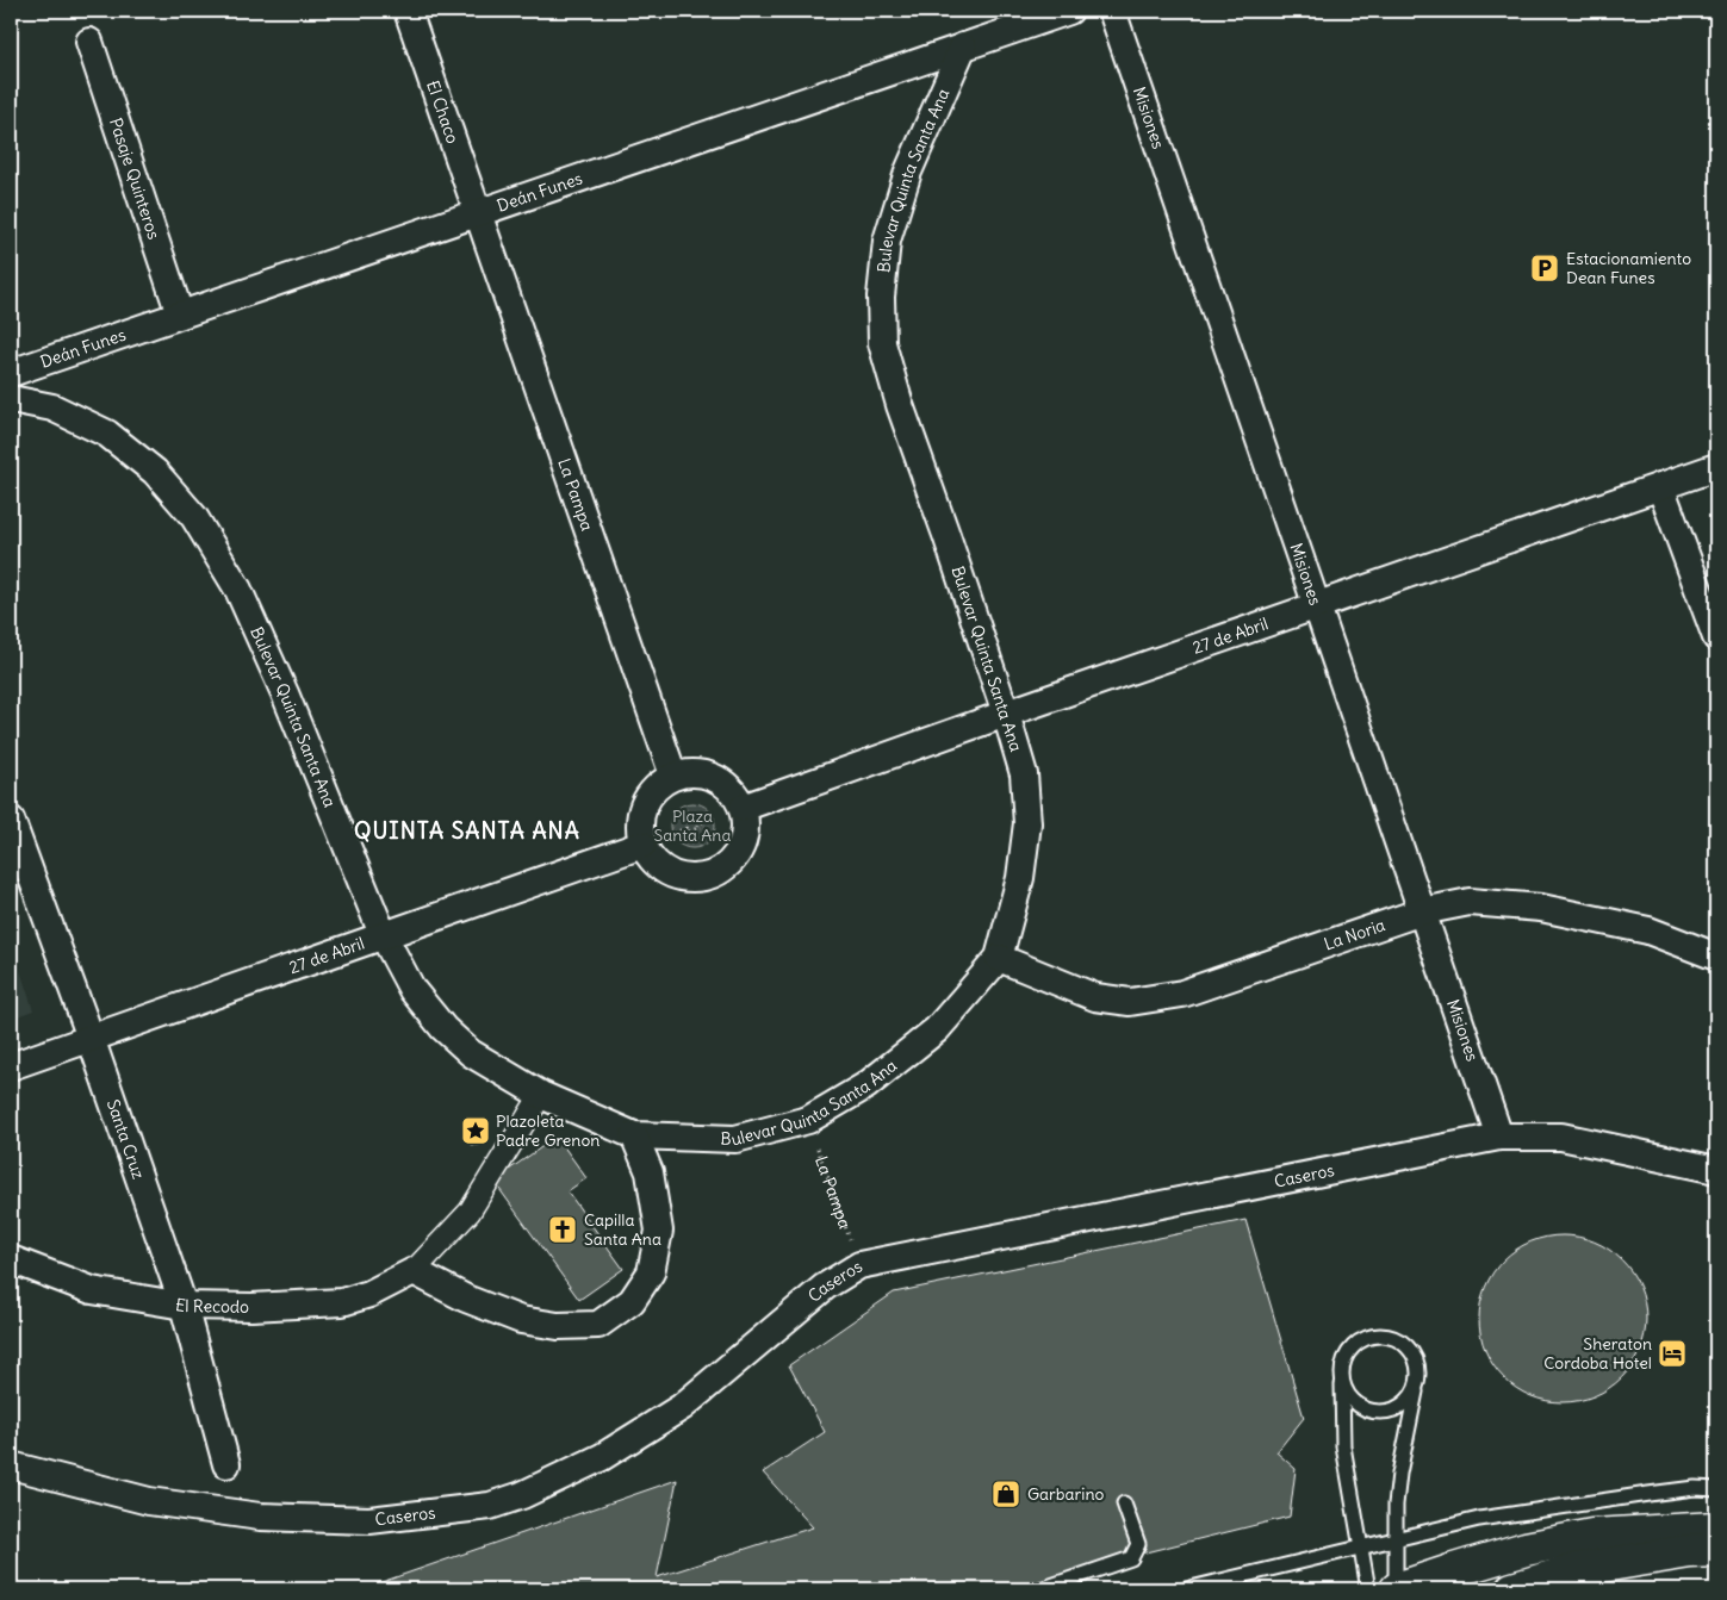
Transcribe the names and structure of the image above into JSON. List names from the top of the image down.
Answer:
{
  "streets": {
    "street": [
      "El Chaco",
      "Misiones",
      "Pasaje Quinteros",
      "Bulevar Quinta Santa Ana",
      "Deán Funes",
      "La Pampa",
      "27 de Abril",
      "La Noria",
      "Santa Cruz",
      "Caseros",
      "El Recodo"
    ]
  },
  "crossings": [
    ["El Chaco", "Deán Funes"],
    ["El Chaco", "La Pampa"],
    ["Misiones", "27 de Abril"],
    ["Misiones", "La Noria"],
    ["Misiones", "Caseros"],
    ["Pasaje Quinteros", "Deán Funes"],
    ["Bulevar Quinta Santa Ana", "Deán Funes"],
    ["Bulevar Quinta Santa Ana", "La Pampa"],
    ["Bulevar Quinta Santa Ana", "27 de Abril"],
    ["Bulevar Quinta Santa Ana", "La Noria"],
    ["Bulevar Quinta Santa Ana", "El Recodo"],
    ["Deán Funes", "La Pampa"],
    ["La Pampa", "27 de Abril"],
    ["La Pampa", "Caseros"],
    ["27 de Abril", "Santa Cruz"],
    ["Santa Cruz", "El Recodo"]
  ],
  "districts": ["QUINTA SANTA ANA"],
  "parks": ["Plaza Santa Ana"],
  "places": {
    "parking": ["Estacionamiento Dean Funes"],
    "place": ["Plazoleta Padre Grenon"],
    "church": ["Capilla Santa Ana"],
    "hotel": ["Sheraton Cordoba Hotel"],
    "shop": ["Garbarino"]
  }
}
